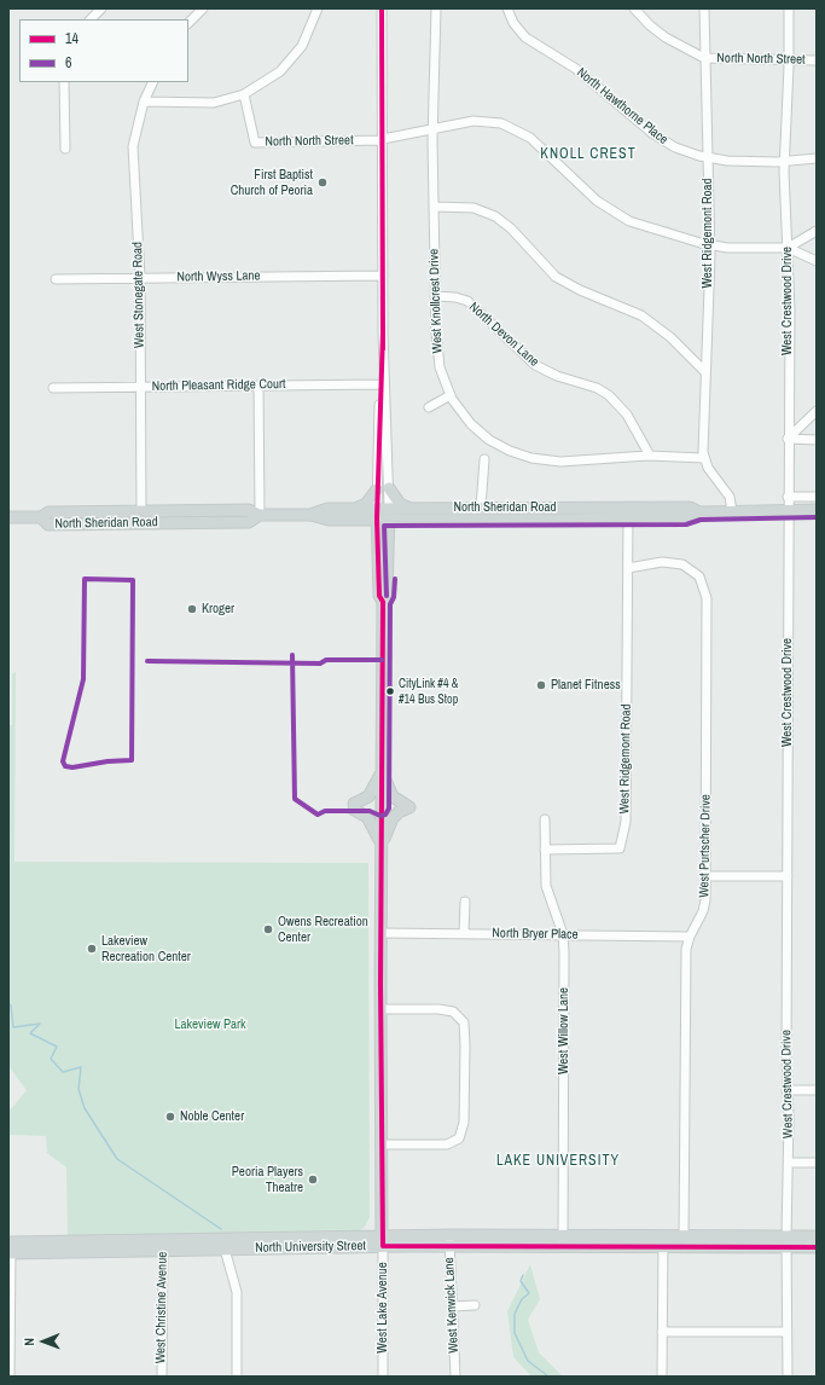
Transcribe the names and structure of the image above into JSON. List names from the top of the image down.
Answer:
{
  "streets": {
    "main road": ["North Sheridan Road", "North University Street", "West Lake Avenue"],
    "street": [
      "North North Street",
      "North Hawthorne Place",
      "West Ridgemont Road",
      "North Wyss Lane",
      "West Stonegate Road",
      "West Knollcrest Drive",
      "West Crestwood Drive",
      "North Devon Lane",
      "North Pleasant Ridge Court",
      "West Purtscher Drive",
      "North Bryer Place",
      "West Willow Lane",
      "West Kenwick Lane",
      "West Christine Avenue"
    ]
  },
  "crossings": [
    ["North North Street", "West Ridgemont Road"],
    ["North North Street", "West Crestwood Drive"],
    ["North North Street", "West Lake Avenue"],
    ["North Hawthorne Place", "West Ridgemont Road"],
    ["North Hawthorne Place", "West Crestwood Drive"],
    ["West Ridgemont Road", "West Knollcrest Drive"],
    ["West Ridgemont Road", "North Sheridan Road"],
    ["West Ridgemont Road", "West Purtscher Drive"],
    ["West Ridgemont Road", "West Willow Lane"],
    ["North Wyss Lane", "West Stonegate Road"],
    ["North Wyss Lane", "West Lake Avenue"],
    ["West Stonegate Road", "North Pleasant Ridge Court"],
    ["West Stonegate Road", "North Sheridan Road"],
    ["West Knollcrest Drive", "North Devon Lane"],
    ["West Crestwood Drive", "North Sheridan Road"],
    ["West Crestwood Drive", "North University Street"],
    ["North Pleasant Ridge Court", "West Lake Avenue"],
    ["North Sheridan Road", "West Lake Avenue"],
    ["West Purtscher Drive", "North Bryer Place"],
    ["West Purtscher Drive", "North University Street"],
    ["North Bryer Place", "West Willow Lane"],
    ["North Bryer Place", "West Lake Avenue"],
    ["West Willow Lane", "North University Street"],
    ["North University Street", "West Kenwick Lane"],
    ["North University Street", "West Christine Avenue"],
    ["North University Street", "West Lake Avenue"]
  ],
  "districts": ["KNOLL CREST", "LAKE UNIVERSITY"],
  "parks": ["Lakeview Park"],
  "places": [
    "First Baptist Church of Peoria",
    "Kroger",
    "Planet Fitness",
    "CityLink #4 & #14 Bus Stop",
    "Owens Recreation Center",
    "Lakeview Recreation Center",
    "Noble Center",
    "Peoria Players Theatre"
  ],
  "lines": ["transit line 14", "transit line 6"],
  "legend": ["14", "6"],
  "north": "left"
}
